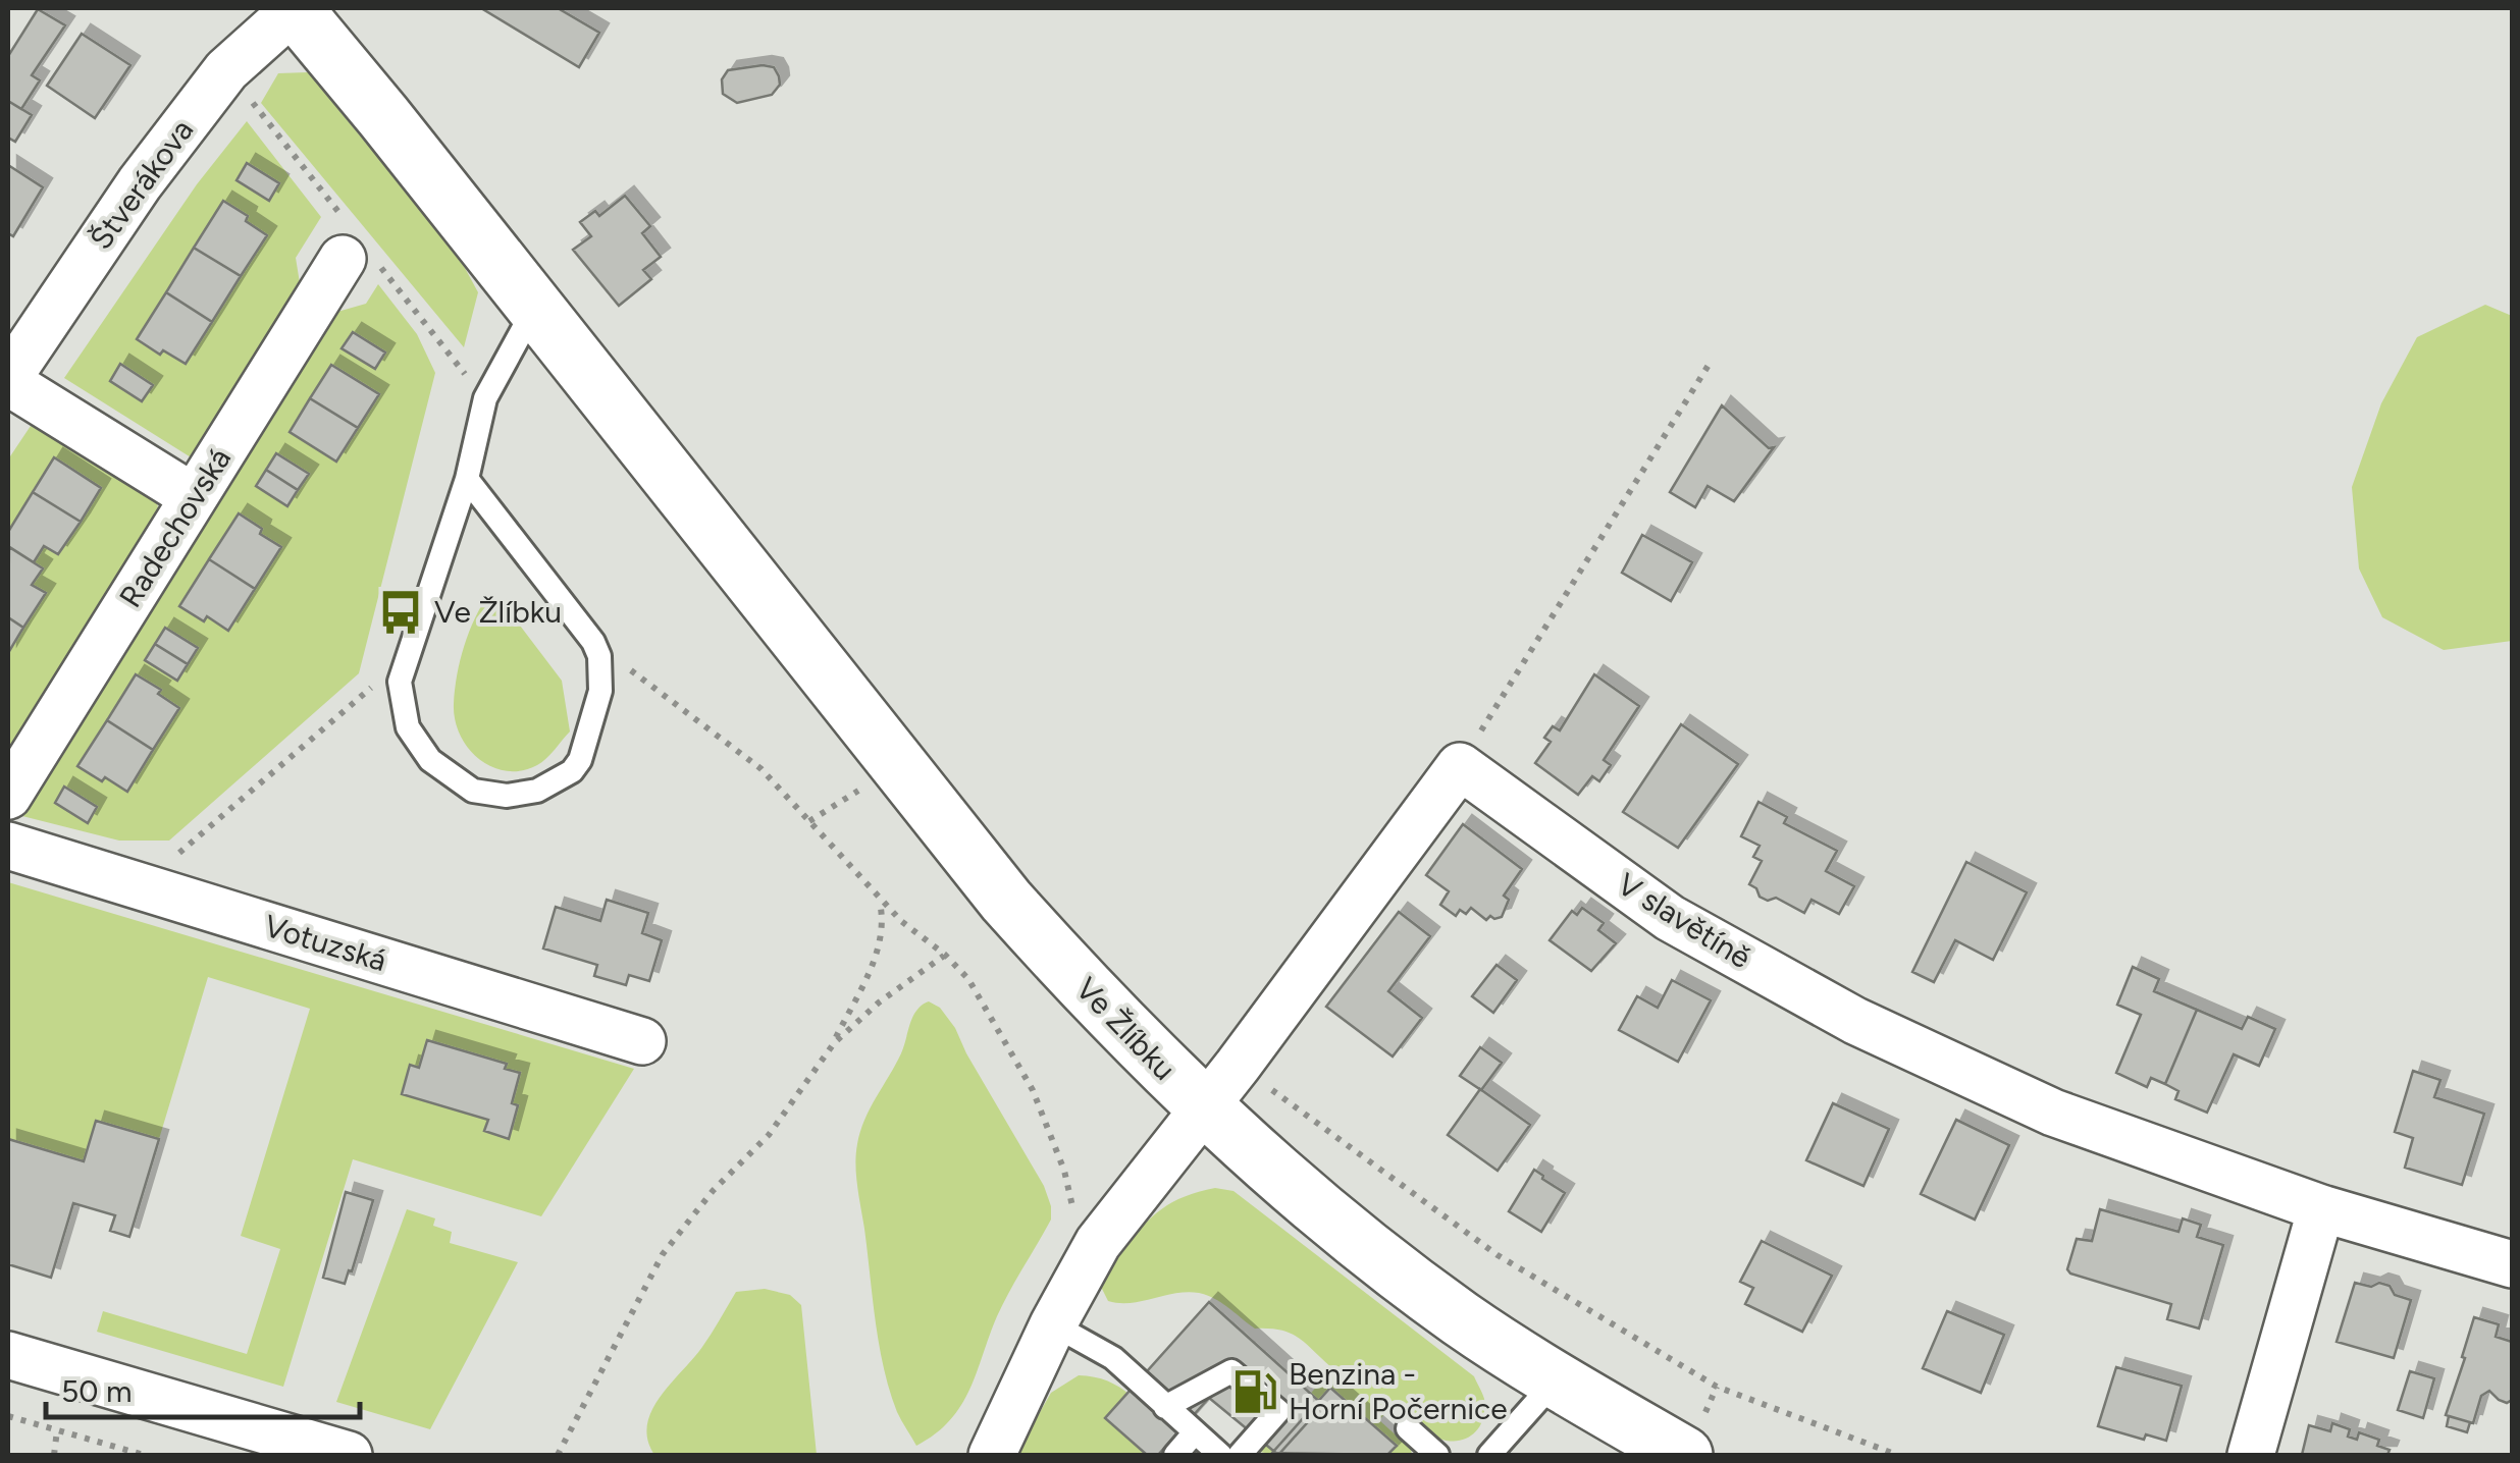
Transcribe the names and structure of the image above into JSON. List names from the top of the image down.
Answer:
{
  "streets": {
    "street": [
      "Štverákova",
      "Radechovská",
      "V slavětíně",
      "Votuzská",
      "Ve Žlíbku"
    ]
  },
  "crossings": [
    ["Štverákova", "Ve Žlíbku"]
  ],
  "places": {
    "bus stop": ["Ve Žlíbku"],
    "fuel station": ["Benzina - Horní Počernice"]
  },
  "scale_bar": "50 m"
}
